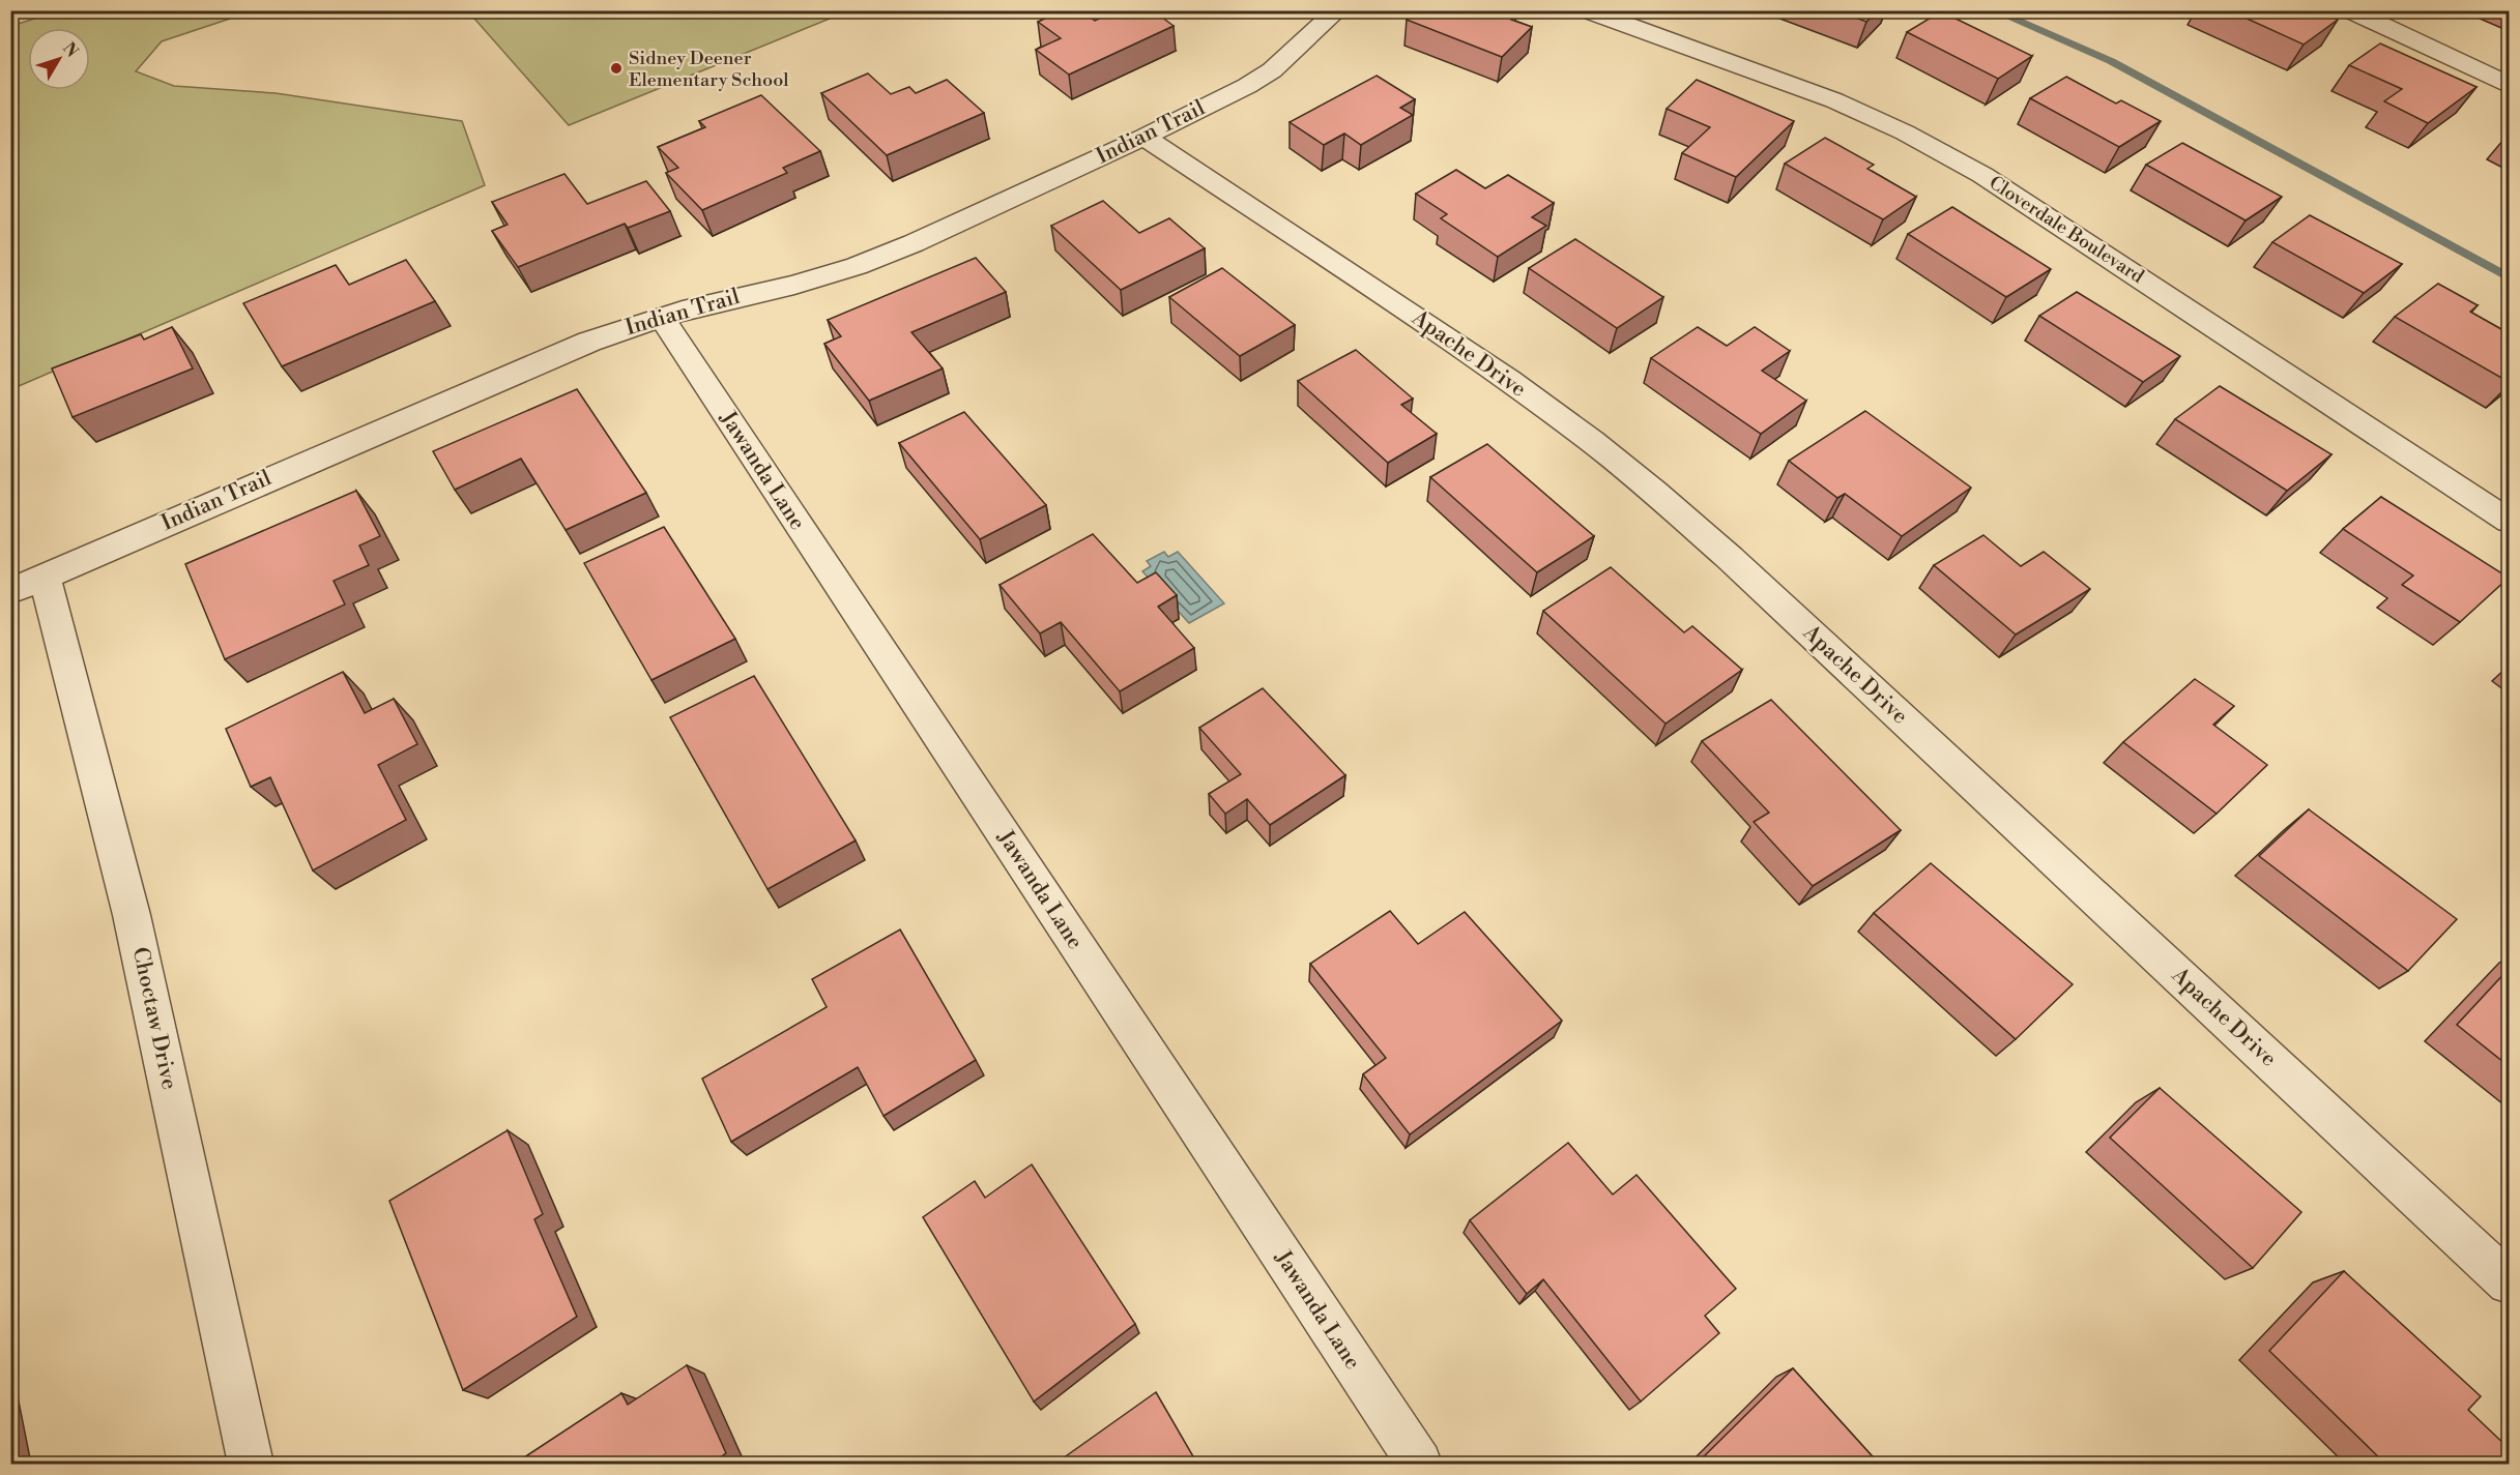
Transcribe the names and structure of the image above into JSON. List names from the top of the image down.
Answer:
{
  "streets": {
    "street": [
      "Indian Trail",
      "Cloverdale Boulevard",
      "Apache Drive",
      "Jawanda Lane",
      "Choctaw Drive"
    ]
  },
  "crossings": [
    ["Indian Trail", "Apache Drive"],
    ["Indian Trail", "Jawanda Lane"],
    ["Indian Trail", "Choctaw Drive"]
  ],
  "places": ["Sidney Deener Elementary School"],
  "north": "top right"
}
